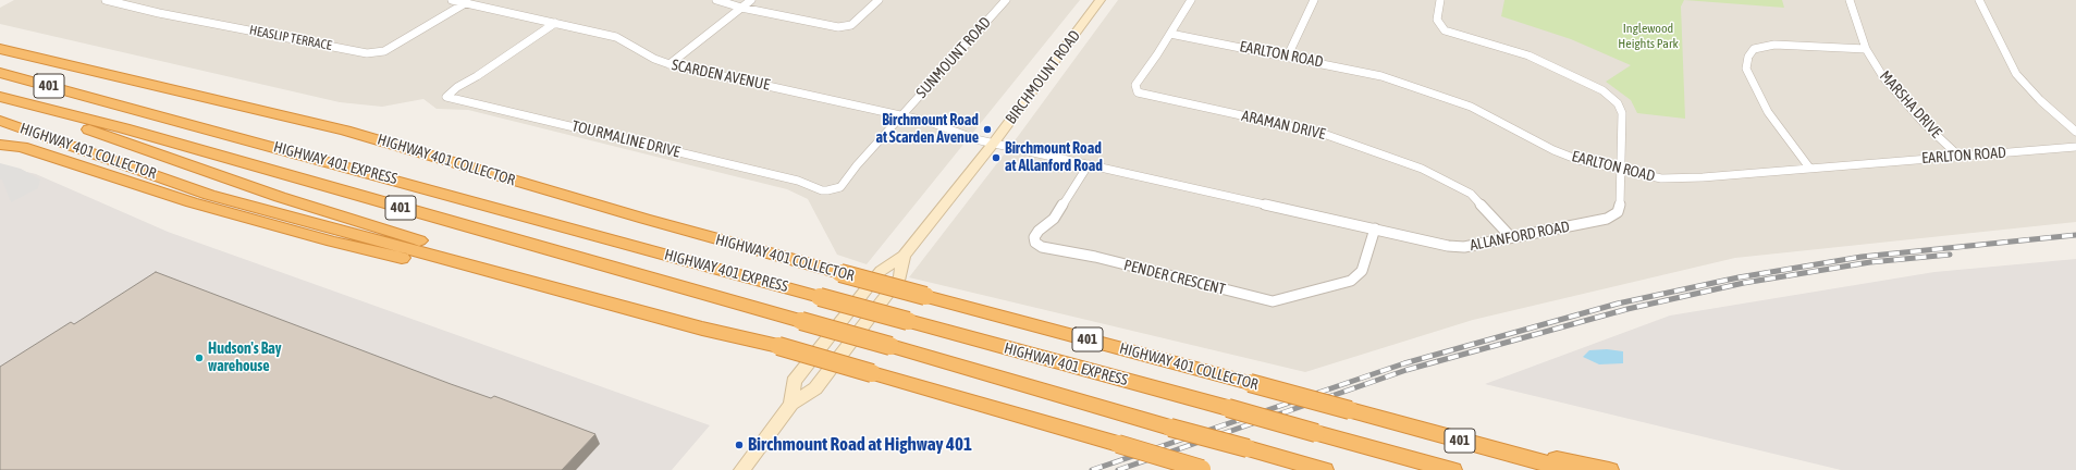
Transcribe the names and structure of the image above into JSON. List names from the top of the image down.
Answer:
{
  "streets": {
    "highway": ["401", "HIGHWAY 401 COLLECTOR", "HIGHWAY 401 EXPRESS"],
    "main road": ["BIRCHMOUNT ROAD"],
    "street": [
      "HEASLIP TERRACE",
      "EARLTON ROAD",
      "SUNMOUNT ROAD",
      "SCARDEN AVENUE",
      "MARSHA DRIVE",
      "ARAMAN DRIVE",
      "TOURMALINE DRIVE",
      "ALLANFORD ROAD",
      "PENDER CRESCENT"
    ]
  },
  "crossings": [
    ["HEASLIP TERRACE", "SCARDEN AVENUE"],
    ["EARLTON ROAD", "MARSHA DRIVE"],
    ["EARLTON ROAD", "ARAMAN DRIVE"],
    ["EARLTON ROAD", "ALLANFORD ROAD"],
    ["SUNMOUNT ROAD", "SCARDEN AVENUE"],
    ["SUNMOUNT ROAD", "TOURMALINE DRIVE"],
    ["SCARDEN AVENUE", "BIRCHMOUNT ROAD"],
    ["SCARDEN AVENUE", "TOURMALINE DRIVE"],
    ["SCARDEN AVENUE", "ALLANFORD ROAD"],
    ["BIRCHMOUNT ROAD", "ALLANFORD ROAD"],
    ["ARAMAN DRIVE", "ALLANFORD ROAD"],
    ["ALLANFORD ROAD", "PENDER CRESCENT"]
  ],
  "parks": ["Inglewood Heights Park"],
  "places": [
    "Birchmount Road at Scarden Avenue",
    "Birchmount Road at Allanford Road",
    "Hudson's Bay warehouse",
    "Birchmount Road at Highway 401"
  ]
}
